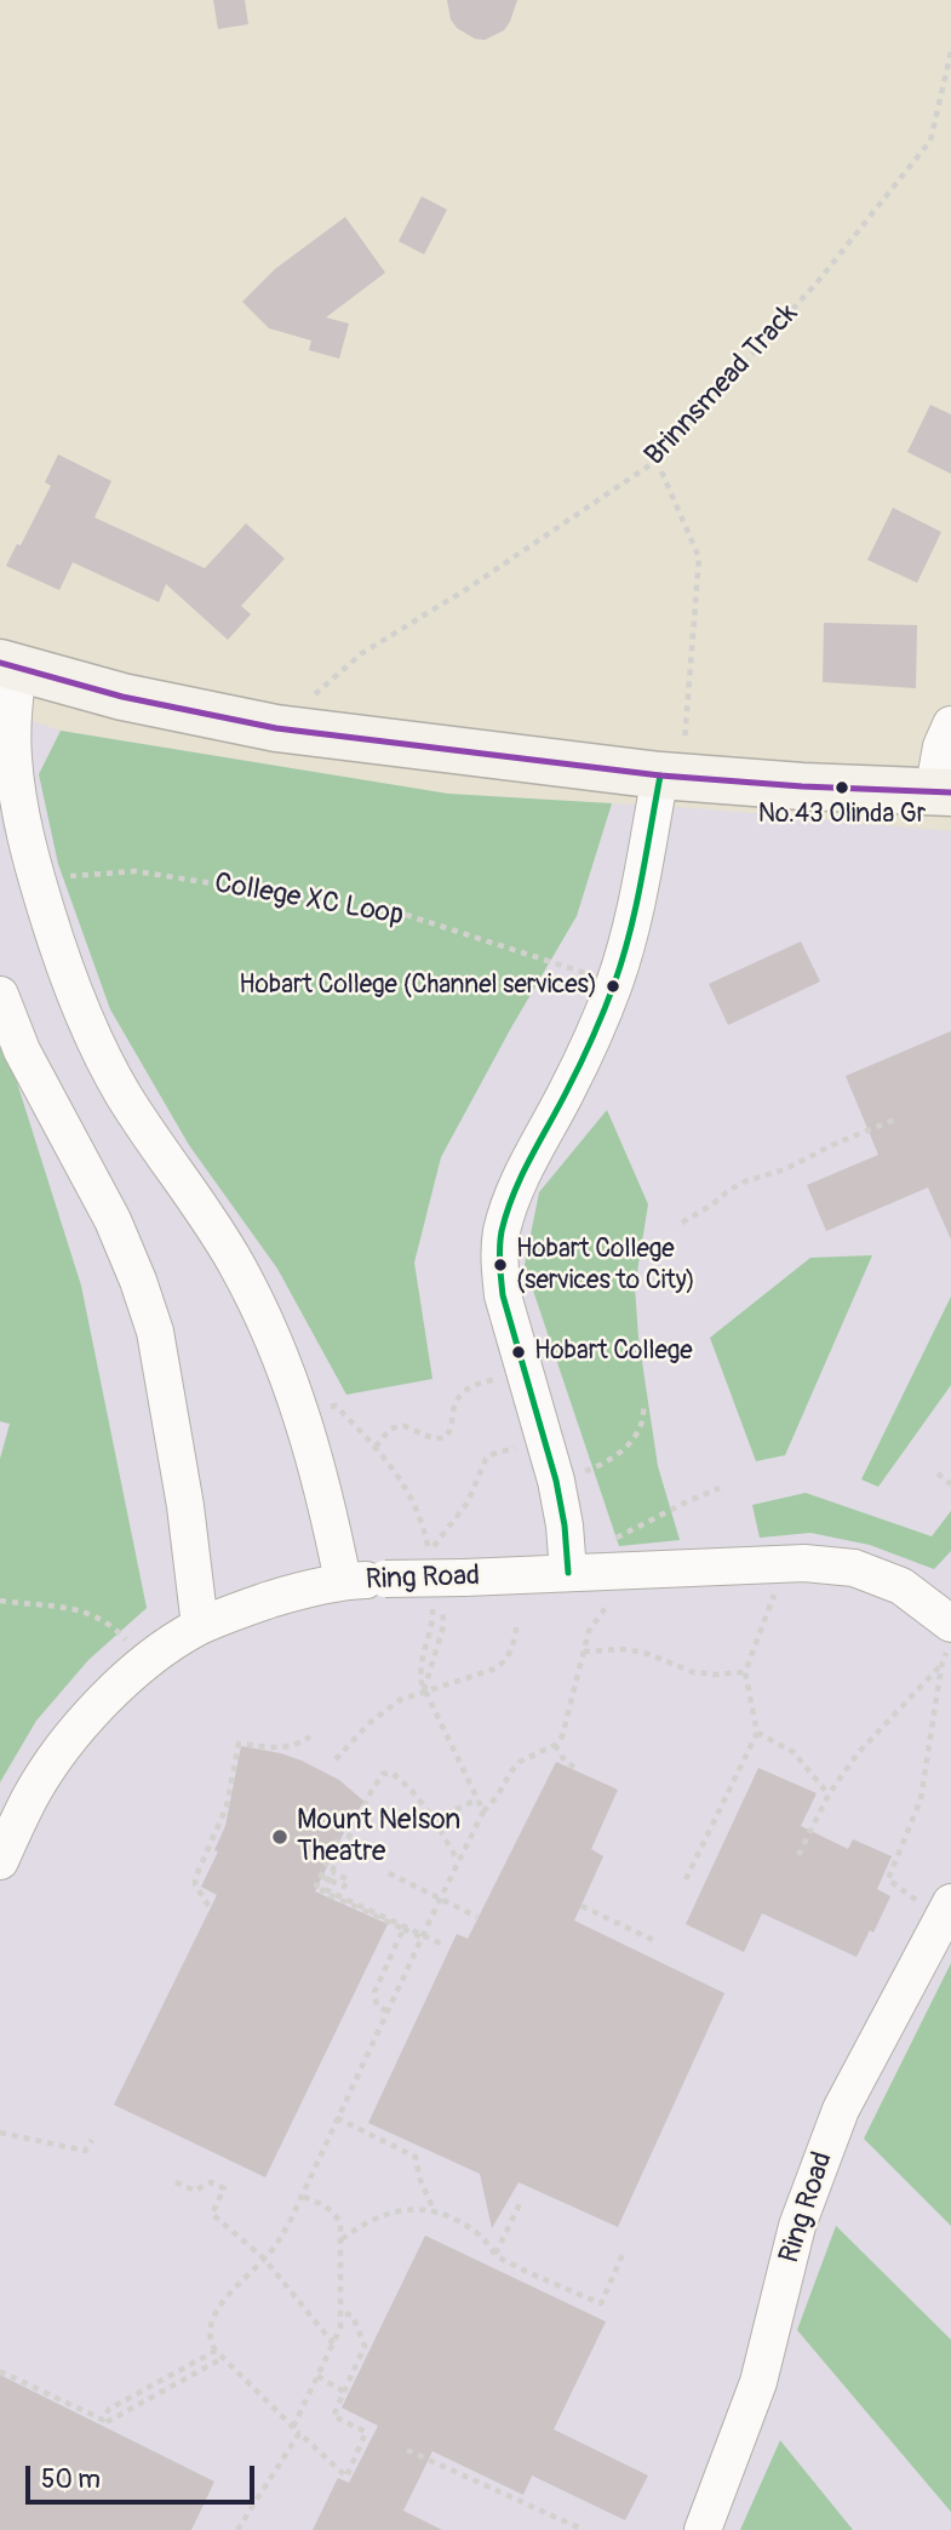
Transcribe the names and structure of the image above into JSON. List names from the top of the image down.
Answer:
{
  "streets": {
    "street": ["Ring Road"],
    "path": ["Brinnsmead Track", "College XC Loop"]
  },
  "places": [
    "No.43 Olinda Gr",
    "Hobart College (Channel services)",
    "Hobart College (services to City)",
    "Hobart College",
    "Mount Nelson Theatre"
  ],
  "scale_bar": "50 m"
}
